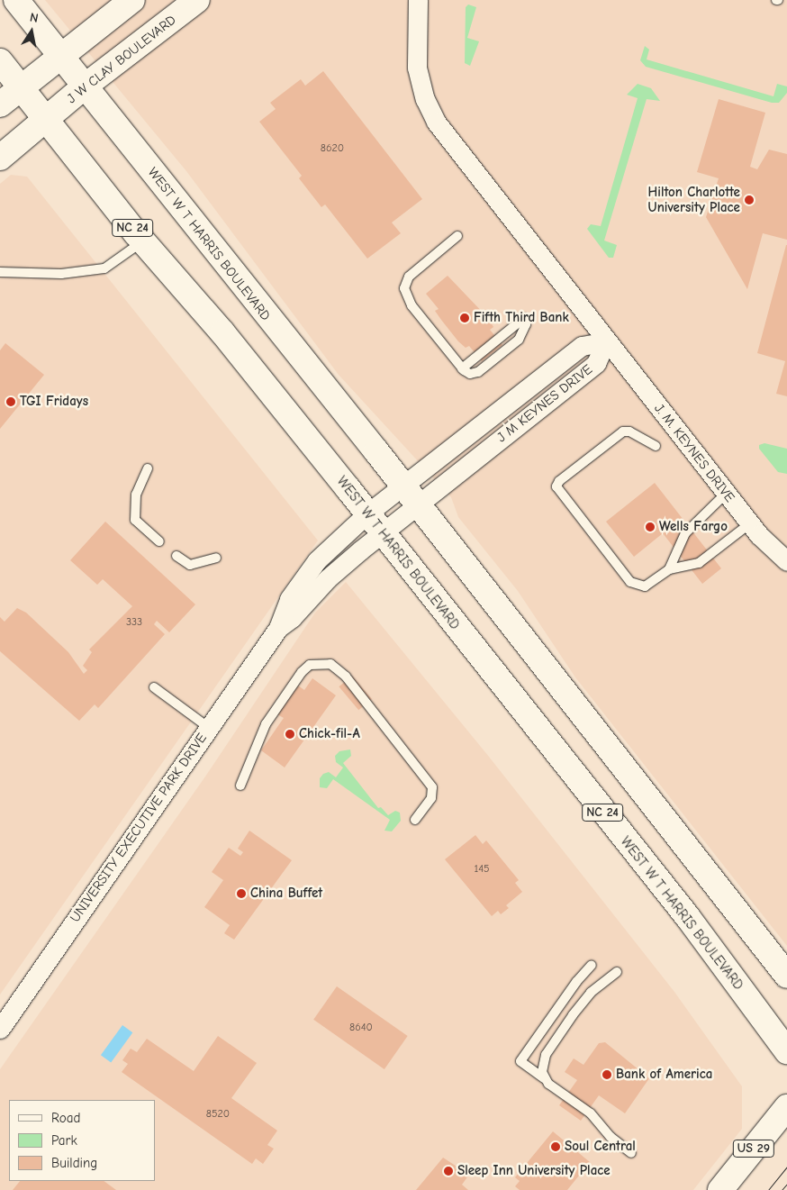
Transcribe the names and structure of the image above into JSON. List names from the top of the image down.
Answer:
{
  "streets": {
    "main road": [
      "J W CLAY BOULEVARD",
      "NC 24",
      "WEST W T HARRIS BOULEVARD",
      "US 29"
    ],
    "street": ["J M KEYNES DRIVE", "J. M. KEYNES DRIVE", "UNIVERSITY EXECUTIVE PARK DRIVE"]
  },
  "crossings": [
    ["J W CLAY BOULEVARD", "WEST W T HARRIS BOULEVARD"],
    ["WEST W T HARRIS BOULEVARD", "J M KEYNES DRIVE"],
    ["WEST W T HARRIS BOULEVARD", "UNIVERSITY EXECUTIVE PARK DRIVE"],
    ["J M KEYNES DRIVE", "J. M. KEYNES DRIVE"],
    ["J M KEYNES DRIVE", "UNIVERSITY EXECUTIVE PARK DRIVE"]
  ],
  "places": [
    "Hilton Charlotte University Place",
    "Fifth Third Bank",
    "TGI Fridays",
    "Wells Fargo",
    "Chick-fil-A",
    "China Buffet",
    "Bank of America",
    "Soul Central",
    "Sleep Inn University Place"
  ],
  "house_numbers": [
    "8620",
    "333",
    "145",
    "8640",
    "8520"
  ],
  "legend": ["Road", "Park", "Building"],
  "north": "top"
}
